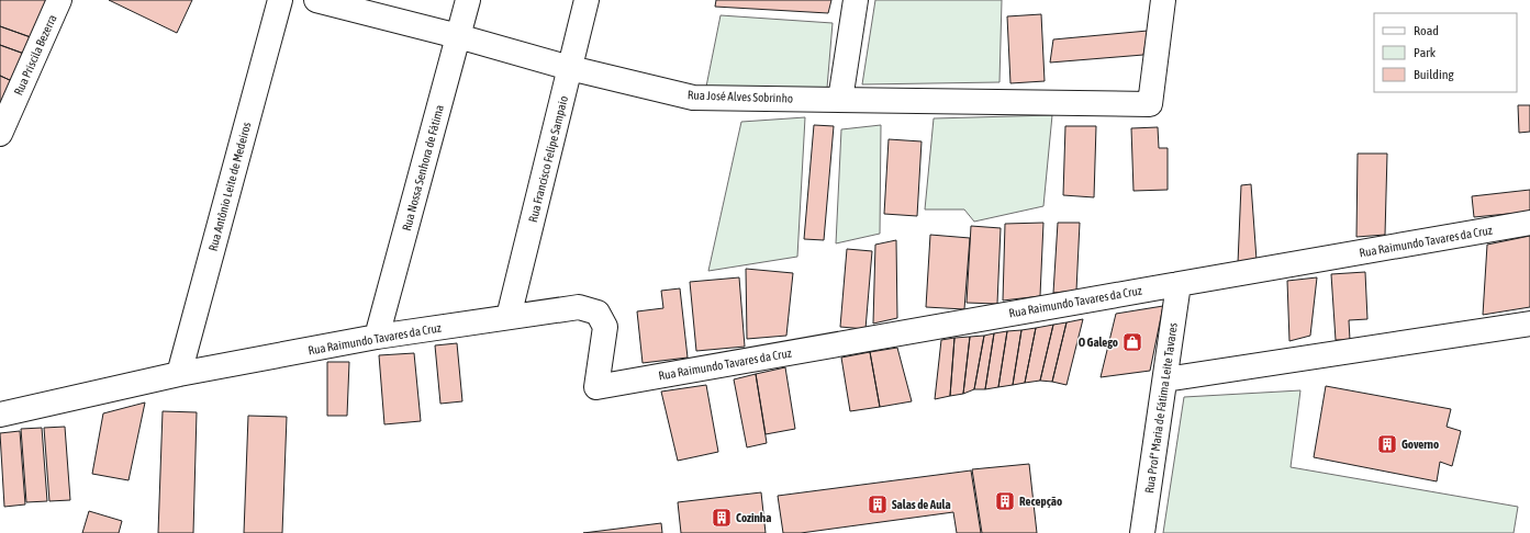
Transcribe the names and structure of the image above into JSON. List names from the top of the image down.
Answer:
{
  "streets": {
    "street": [
      "Rua Priscila Bezerra",
      "Rua José Alves Sobrinho",
      "Rua Francisco Felipe Sampaio",
      "Rua Nossa Senhora de Fátima",
      "Rua Antônio Leite de Medeiros",
      "Rua Raimundo Tavares da Cruz",
      "Rua Profª Maria de Fátima Leite Tavares"
    ]
  },
  "crossings": [
    ["Rua José Alves Sobrinho", "Rua Francisco Felipe Sampaio"],
    ["Rua José Alves Sobrinho", "Rua Nossa Senhora de Fátima"],
    ["Rua Francisco Felipe Sampaio", "Rua Raimundo Tavares da Cruz"],
    ["Rua Nossa Senhora de Fátima", "Rua Raimundo Tavares da Cruz"],
    ["Rua Antônio Leite de Medeiros", "Rua Raimundo Tavares da Cruz"],
    ["Rua Raimundo Tavares da Cruz", "Rua Profª Maria de Fátima Leite Tavares"]
  ],
  "places": {
    "shop": ["O Galego"],
    "building": [
      "Governo",
      "Recepção",
      "Salas de Aula",
      "Cozinha"
    ]
  },
  "legend": ["Road", "Park", "Building"]
}
